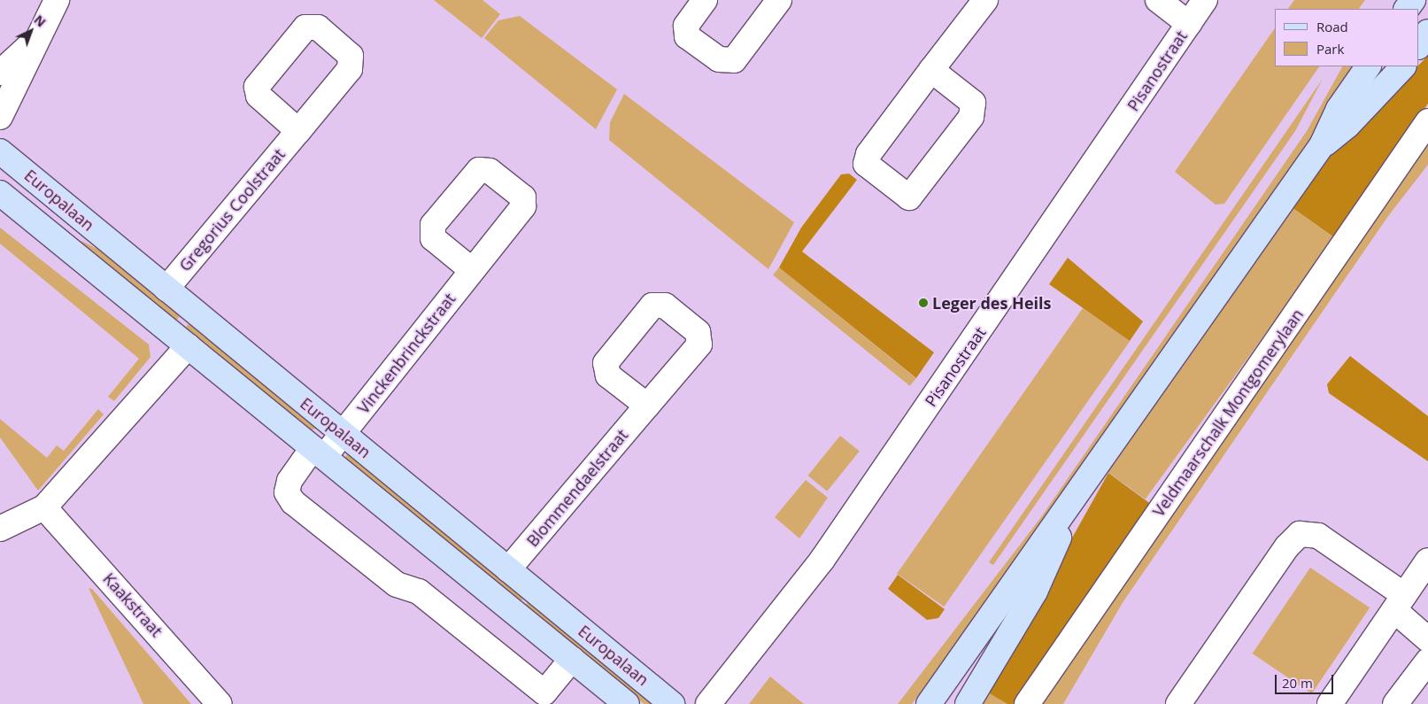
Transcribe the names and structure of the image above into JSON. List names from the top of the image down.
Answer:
{
  "streets": {
    "main road": ["Europalaan"],
    "street": [
      "Pisanostraat",
      "Gregorius Coolstraat",
      "Vinckenbrinckstraat",
      "Veldmaarschalk Montgomerylaan",
      "Blommendaelstraat",
      "Kaakstraat"
    ]
  },
  "crossings": [
    ["Europalaan", "Gregorius Coolstraat"],
    ["Europalaan", "Vinckenbrinckstraat"],
    ["Europalaan", "Blommendaelstraat"]
  ],
  "places": ["Leger des Heils"],
  "legend": ["Road", "Park"],
  "scale_bar": "20 m",
  "north": "top right"
}
